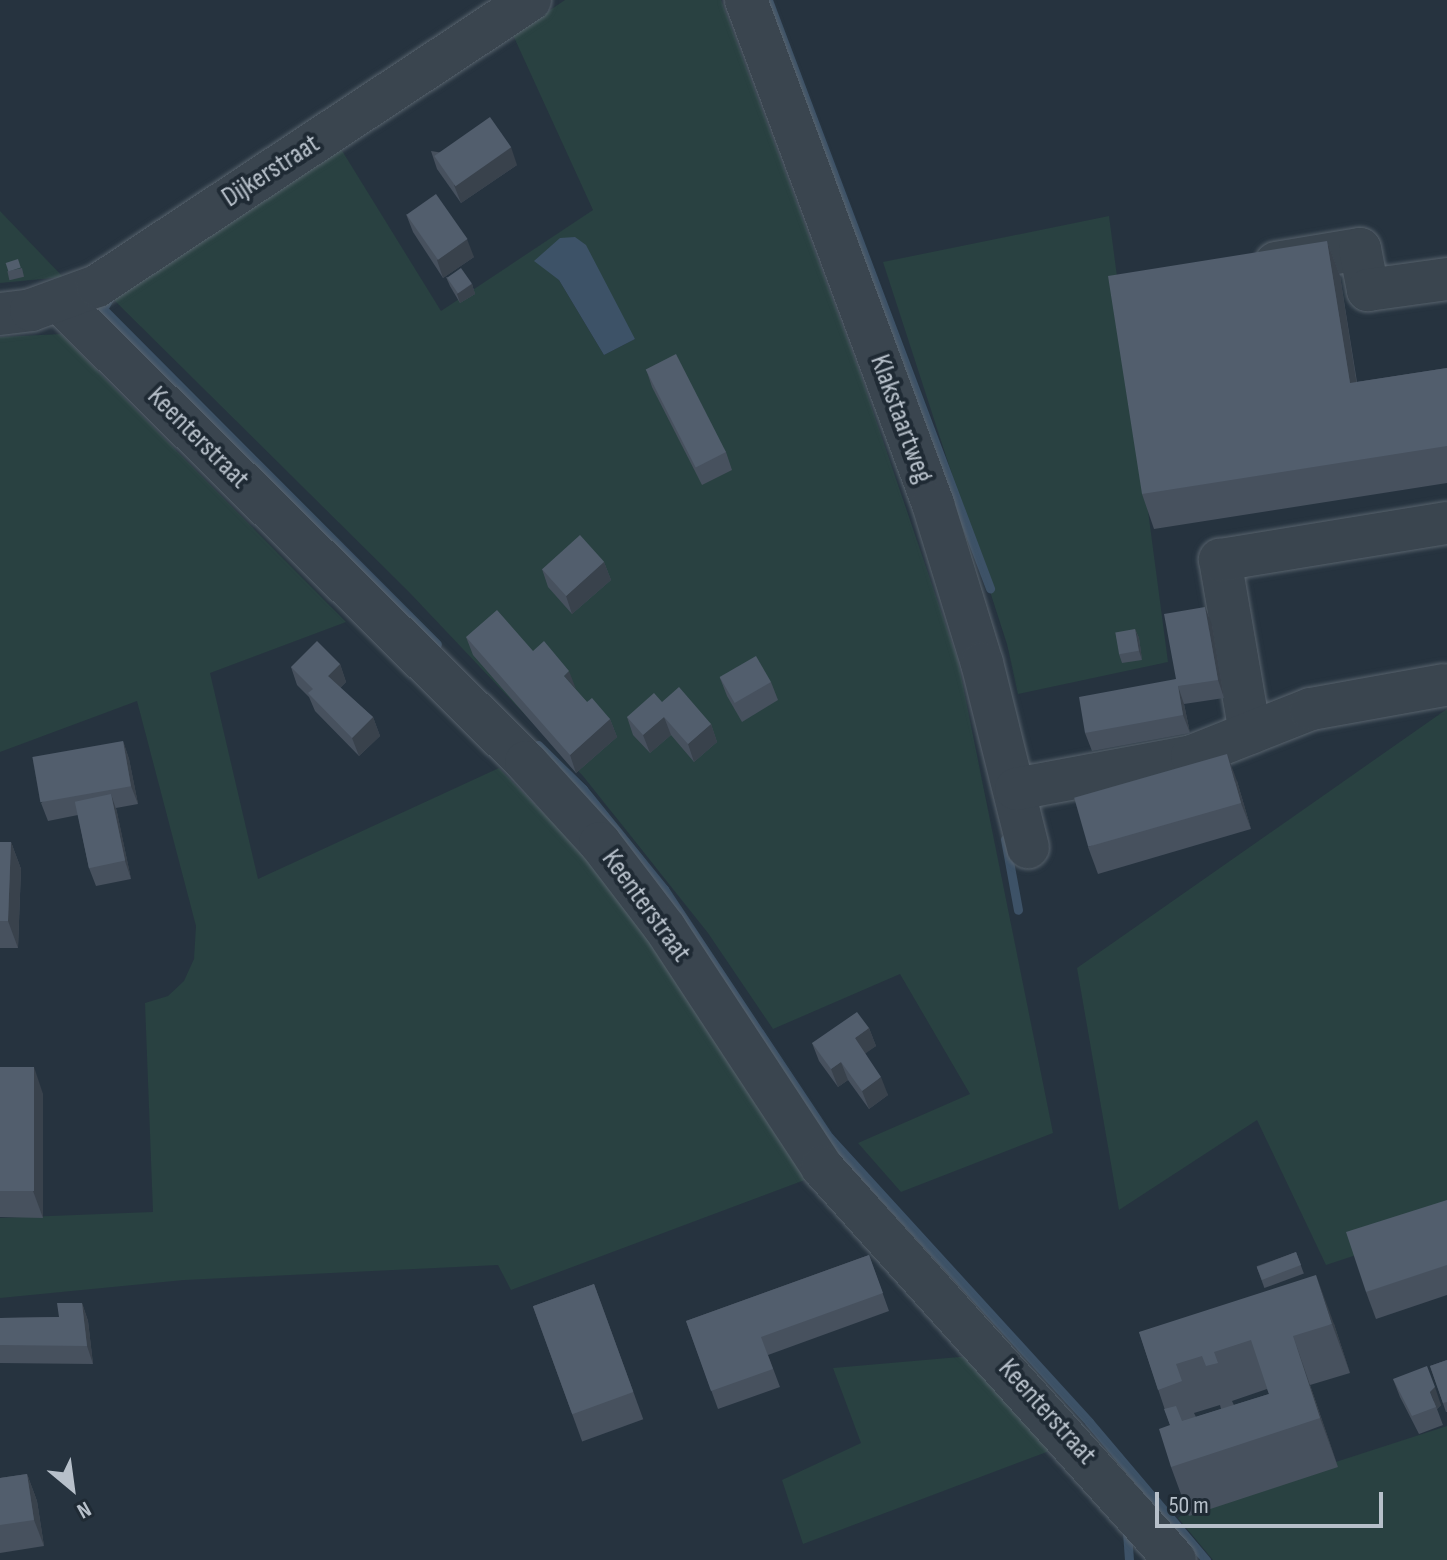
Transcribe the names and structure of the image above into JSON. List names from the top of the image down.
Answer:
{
  "streets": {
    "street": ["Dijkerstraat", "Klakstaartweg", "Keenterstraat"]
  },
  "crossings": [
    ["Dijkerstraat", "Keenterstraat"]
  ],
  "scale_bar": "50 m",
  "north": "bottom right"
}
